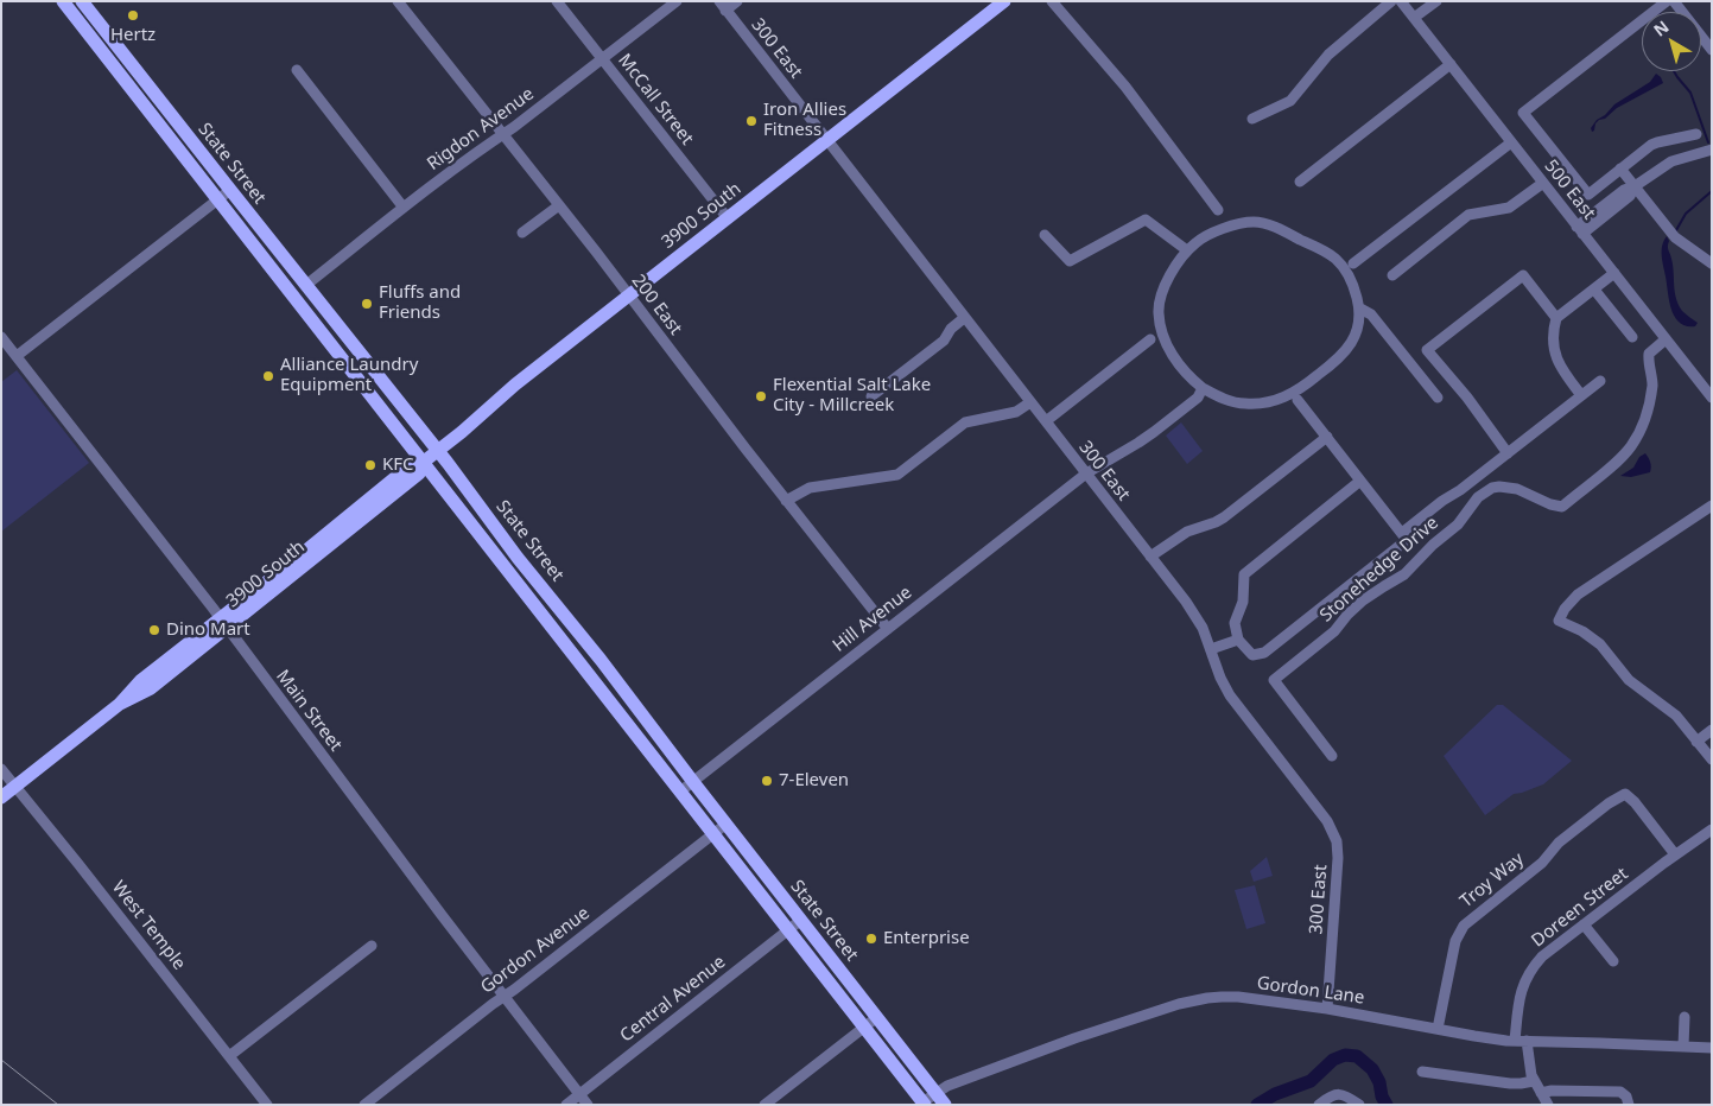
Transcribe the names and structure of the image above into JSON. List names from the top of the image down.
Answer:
{
  "streets": {
    "main road": ["State Street", "3900 South"],
    "street": [
      "300 East",
      "McCall Street",
      "Rigdon Avenue",
      "500 East",
      "200 East",
      "Stonehedge Drive",
      "Hill Avenue",
      "Main Street",
      "Troy Way",
      "Doreen Street",
      "West Temple",
      "Gordon Avenue",
      "Gordon Lane",
      "Central Avenue"
    ]
  },
  "crossings": [
    ["300 East", "3900 South"],
    ["300 East", "Hill Avenue"],
    ["300 East", "Gordon Lane"],
    ["McCall Street", "Rigdon Avenue"],
    ["McCall Street", "3900 South"],
    ["Rigdon Avenue", "State Street"],
    ["Rigdon Avenue", "200 East"],
    ["State Street", "3900 South"],
    ["State Street", "Hill Avenue"],
    ["State Street", "Gordon Avenue"],
    ["State Street", "Gordon Lane"],
    ["State Street", "Central Avenue"],
    ["500 East", "Stonehedge Drive"],
    ["3900 South", "200 East"],
    ["3900 South", "Main Street"],
    ["3900 South", "West Temple"],
    ["200 East", "Hill Avenue"],
    ["Main Street", "Gordon Avenue"],
    ["Main Street", "Central Avenue"],
    ["Troy Way", "Doreen Street"],
    ["Troy Way", "Gordon Lane"],
    ["Doreen Street", "Gordon Lane"]
  ],
  "places": [
    "Hertz",
    "Iron Allies Fitness",
    "Fluffs and Friends",
    "Alliance Laundry Equipment",
    "Flexential Salt Lake City - Millcreek",
    "KFC",
    "Dino Mart",
    "7-Eleven",
    "Enterprise"
  ],
  "north": "top left"
}
